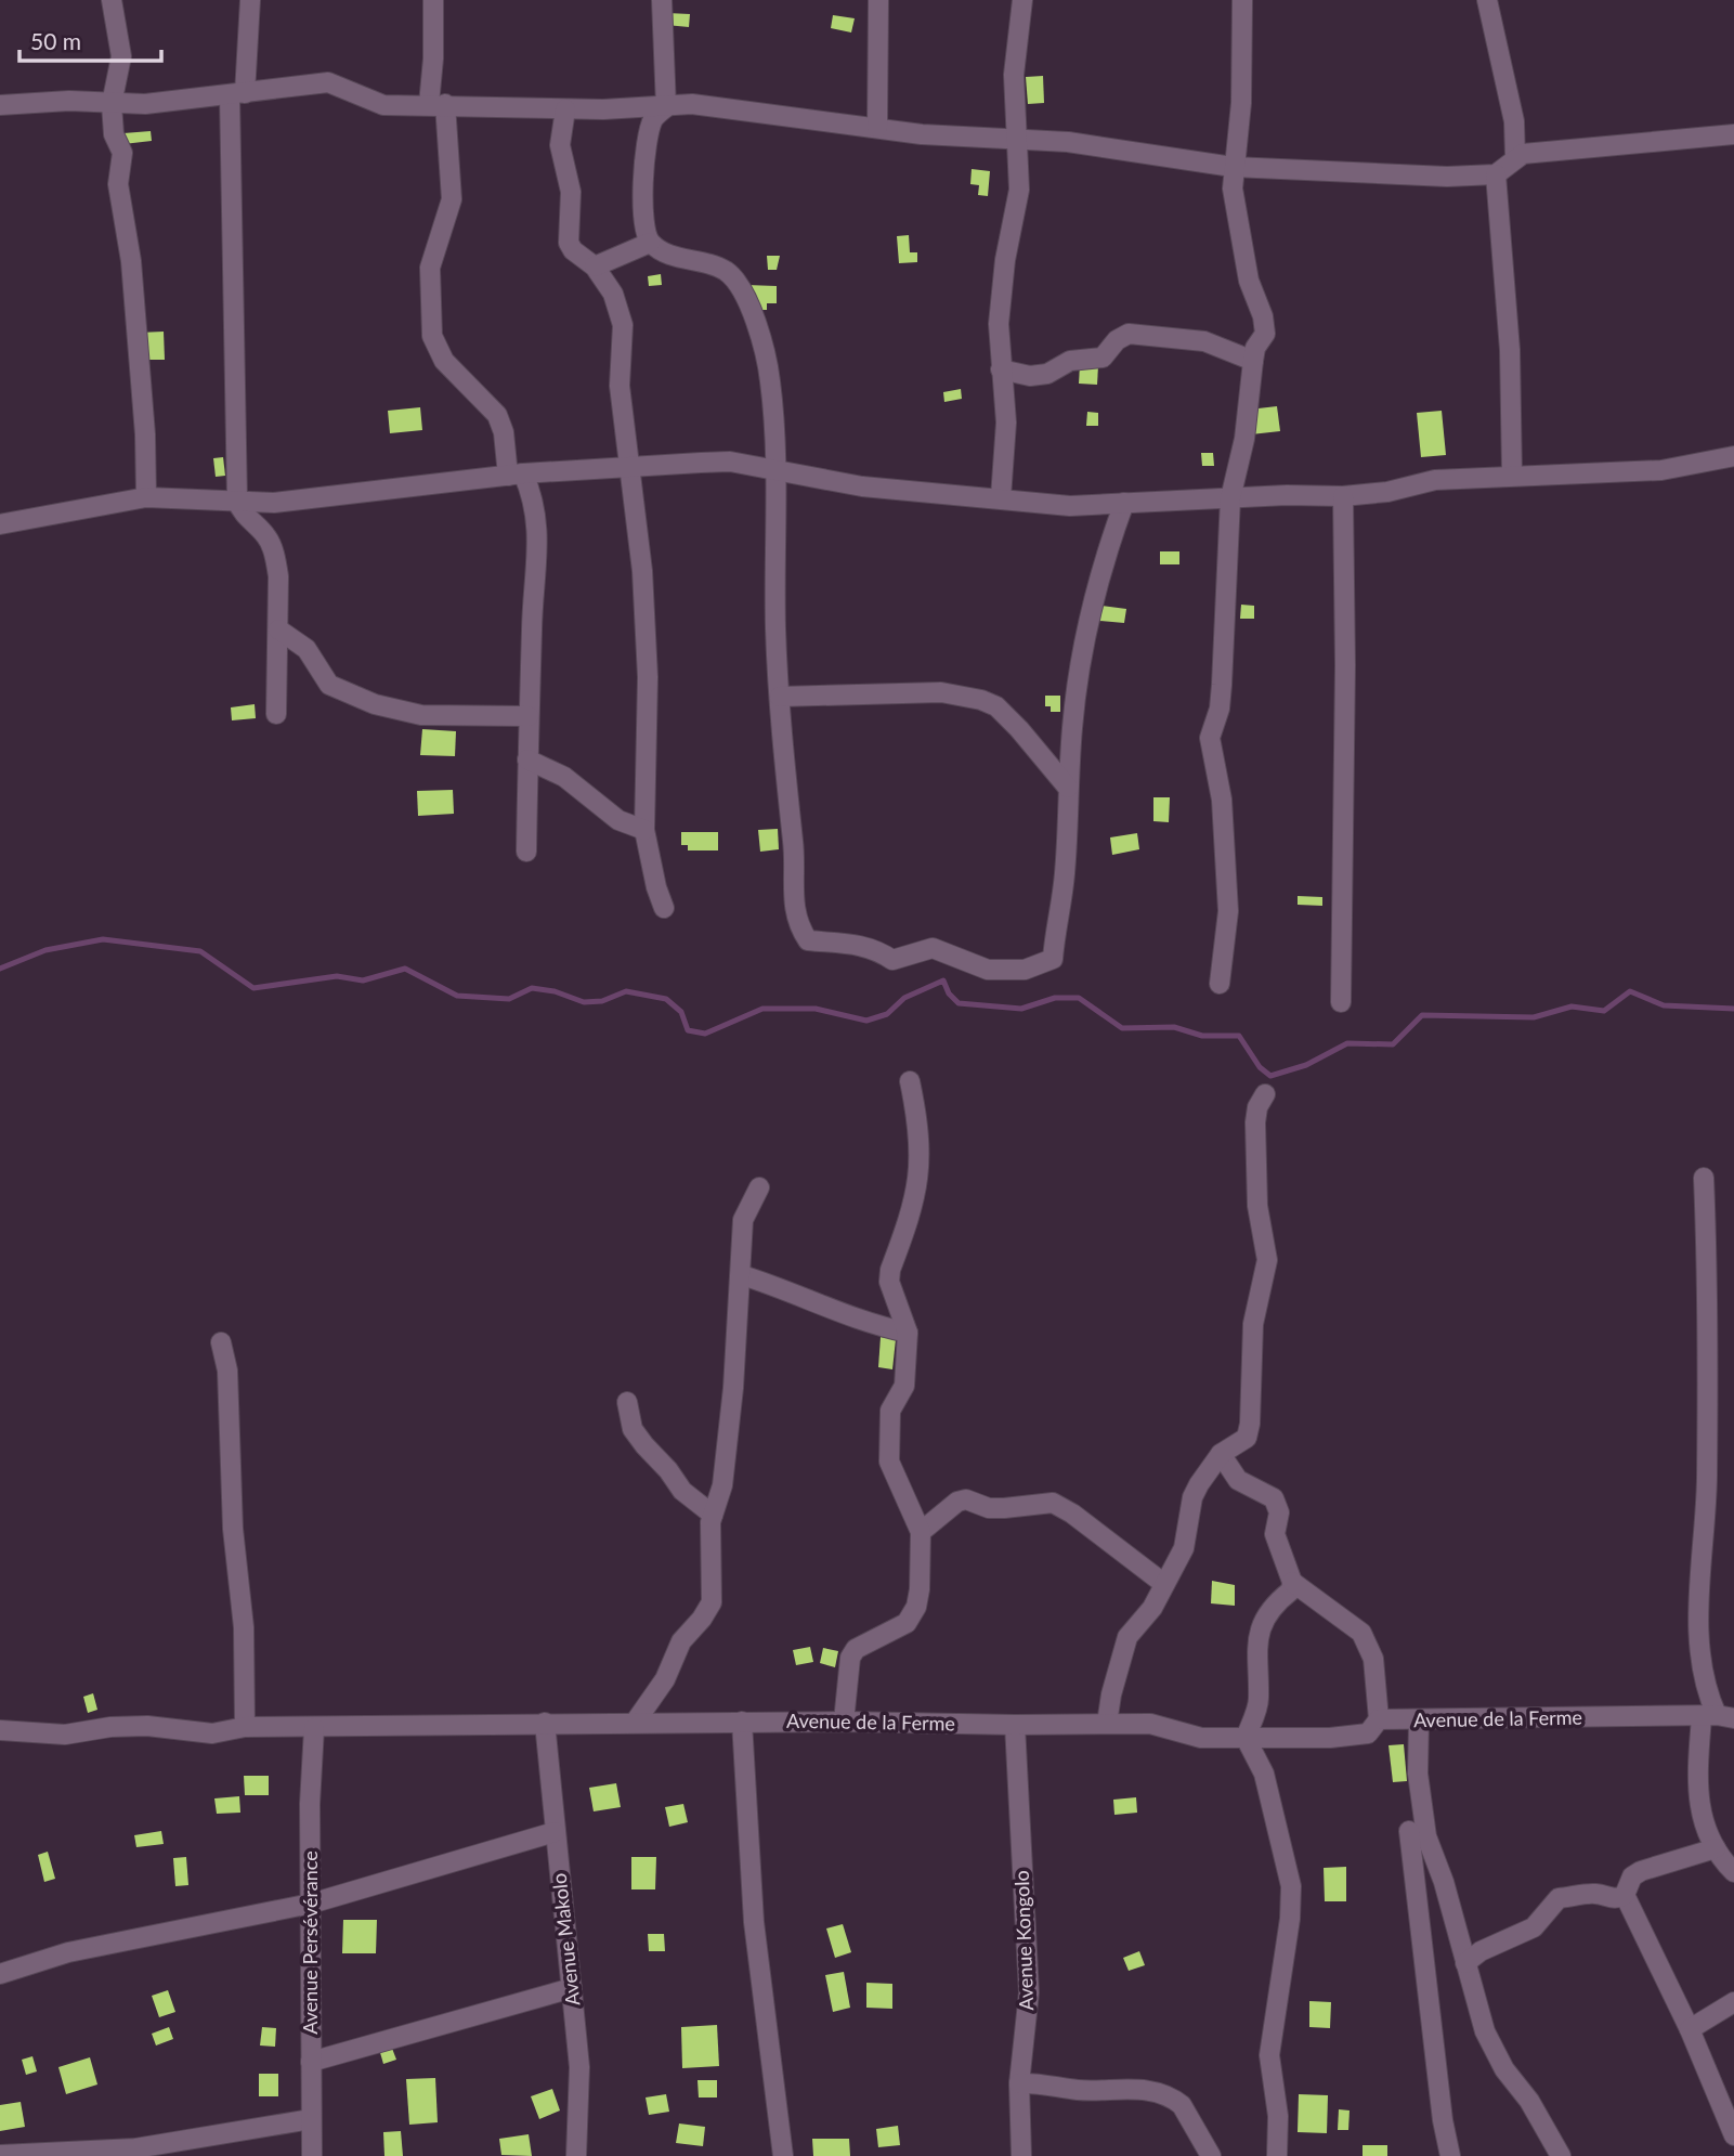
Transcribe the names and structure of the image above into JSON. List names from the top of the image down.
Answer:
{
  "streets": {
    "street": [
      "Avenue de la Ferme",
      "Avenue Makolo",
      "Avenue Kongolo",
      "Avenue Persévérance"
    ]
  },
  "crossings": [
    ["Avenue de la Ferme", "Avenue Makolo"],
    ["Avenue de la Ferme", "Avenue Kongolo"],
    ["Avenue de la Ferme", "Avenue Persévérance"]
  ],
  "scale_bar": "50 m"
}
